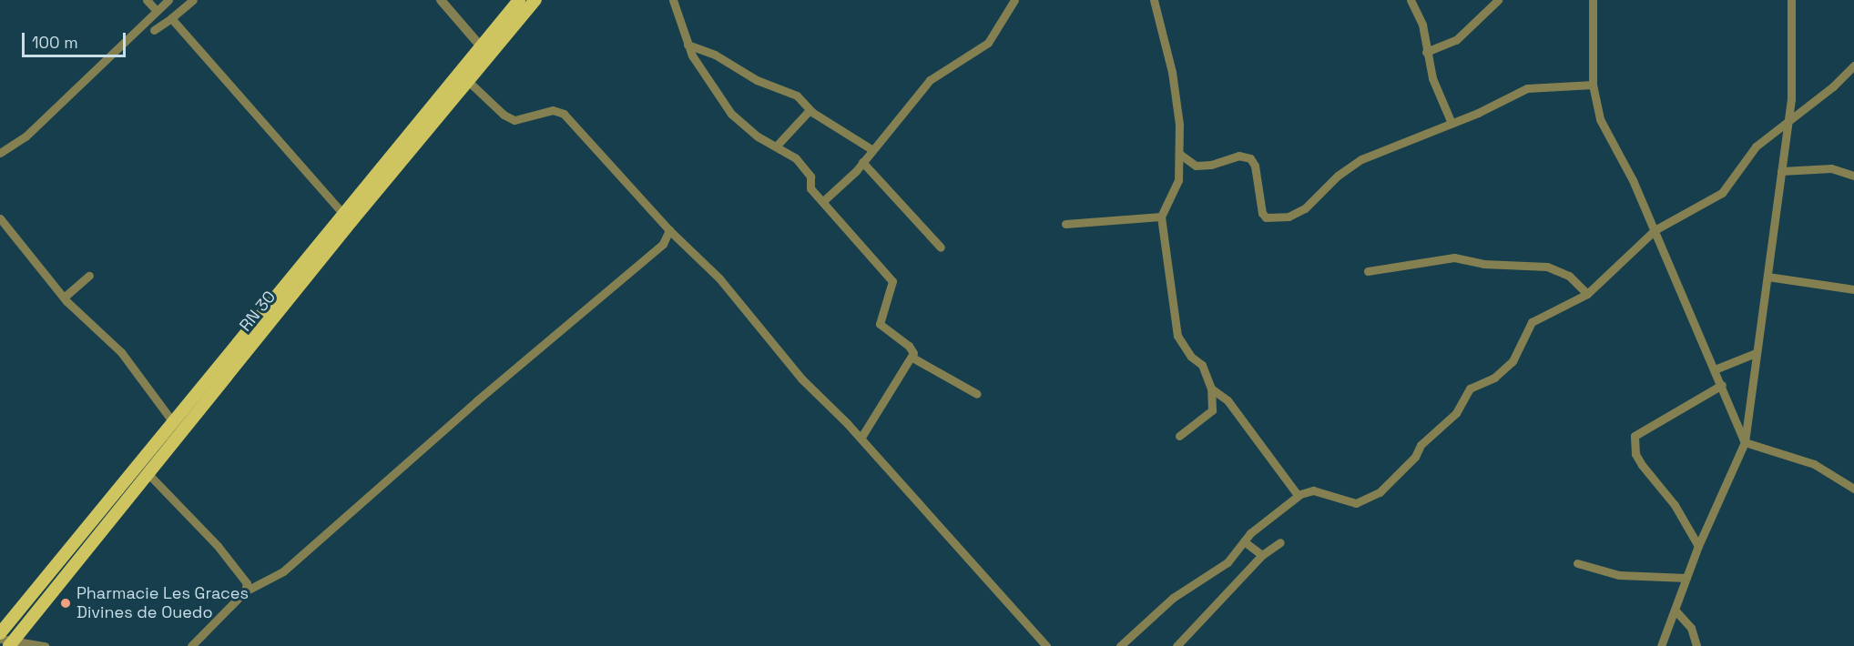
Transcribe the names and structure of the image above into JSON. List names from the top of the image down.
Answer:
{
  "streets": {
    "main road": ["RN 30"]
  },
  "places": ["Pharmacie Les Graces Divines de Ouedo"],
  "scale_bar": "100 m"
}
